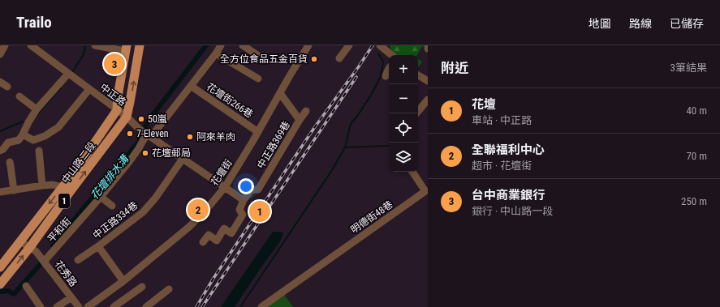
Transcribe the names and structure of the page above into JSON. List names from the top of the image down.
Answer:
{
  "streets": {
    "main road": ["中山路二段", "1"],
    "street": [
      "中正路",
      "花壇街266巷",
      "中正路369巷",
      "花壇街",
      "明德街48巷",
      "中正路334巷",
      "平和街",
      "花秀路"
    ]
  },
  "crossings": [
    ["中正路", "中山路二段"],
    ["中正路", "1"],
    ["中正路", "平和街"],
    ["花壇街266巷", "花壇街"],
    ["花壇街266巷", "平和街"],
    ["中山路二段", "1"],
    ["中山路二段", "花秀路"],
    ["平和街", "花秀路"]
  ],
  "water": ["花壇排水溝"],
  "places": [
    "全方位食品五金百貨",
    "50嵐",
    "7-Eleven",
    "阿來羊肉",
    "花壇郵局"
  ],
  "page": {
    "header": "Trailo",
    "nav": ["地圖", "路線", "已儲存"],
    "heading": ["附近", "3筆結果"],
    "pins": ["3", "2", "1"],
    "map_buttons": ["+", "−"],
    "list": [
      {
        "mark": "1",
        "name": "花壇",
        "note": "車站 · 中正路",
        "value": "40 m"
      },
      {
        "mark": "2",
        "name": "全聯福利中心",
        "note": "超市 · 花壇街",
        "value": "70 m"
      },
      {
        "mark": "3",
        "name": "台中商業銀行",
        "note": "銀行 · 中山路一段",
        "value": "250 m"
      }
    ]
  }
}
